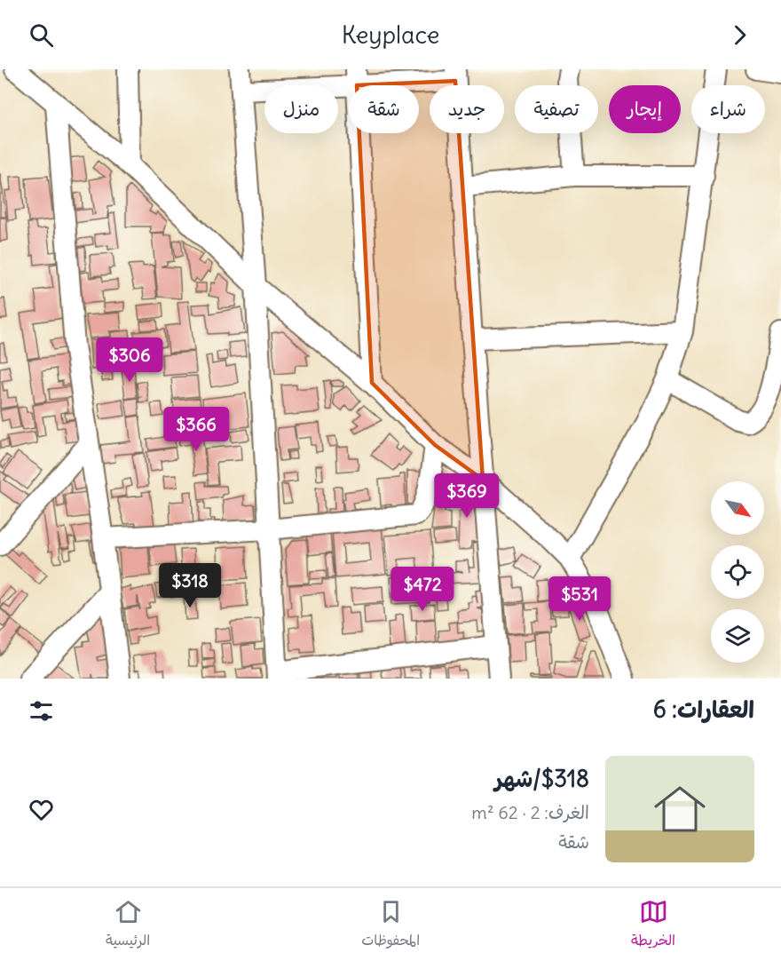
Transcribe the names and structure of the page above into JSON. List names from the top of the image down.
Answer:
{
  "north": "bottom right",
  "page": {
    "header": "Keyplace",
    "chip": [
      "شراء",
      "إيجار",
      "تصفية",
      "جديد",
      "شقة",
      "منزل"
    ],
    "price": [
      "$306",
      "$366",
      "$369",
      "$318",
      "$472",
      "$531"
    ],
    "heading": "العقارات: 6",
    "list": [
      {
        "name": "$318/شهر",
        "note": "الغرف: 2 · 62 m² · شقة"
      }
    ],
    "tabs": ["الخريطة", "المحفوظات", "الرئيسية"]
  }
}
